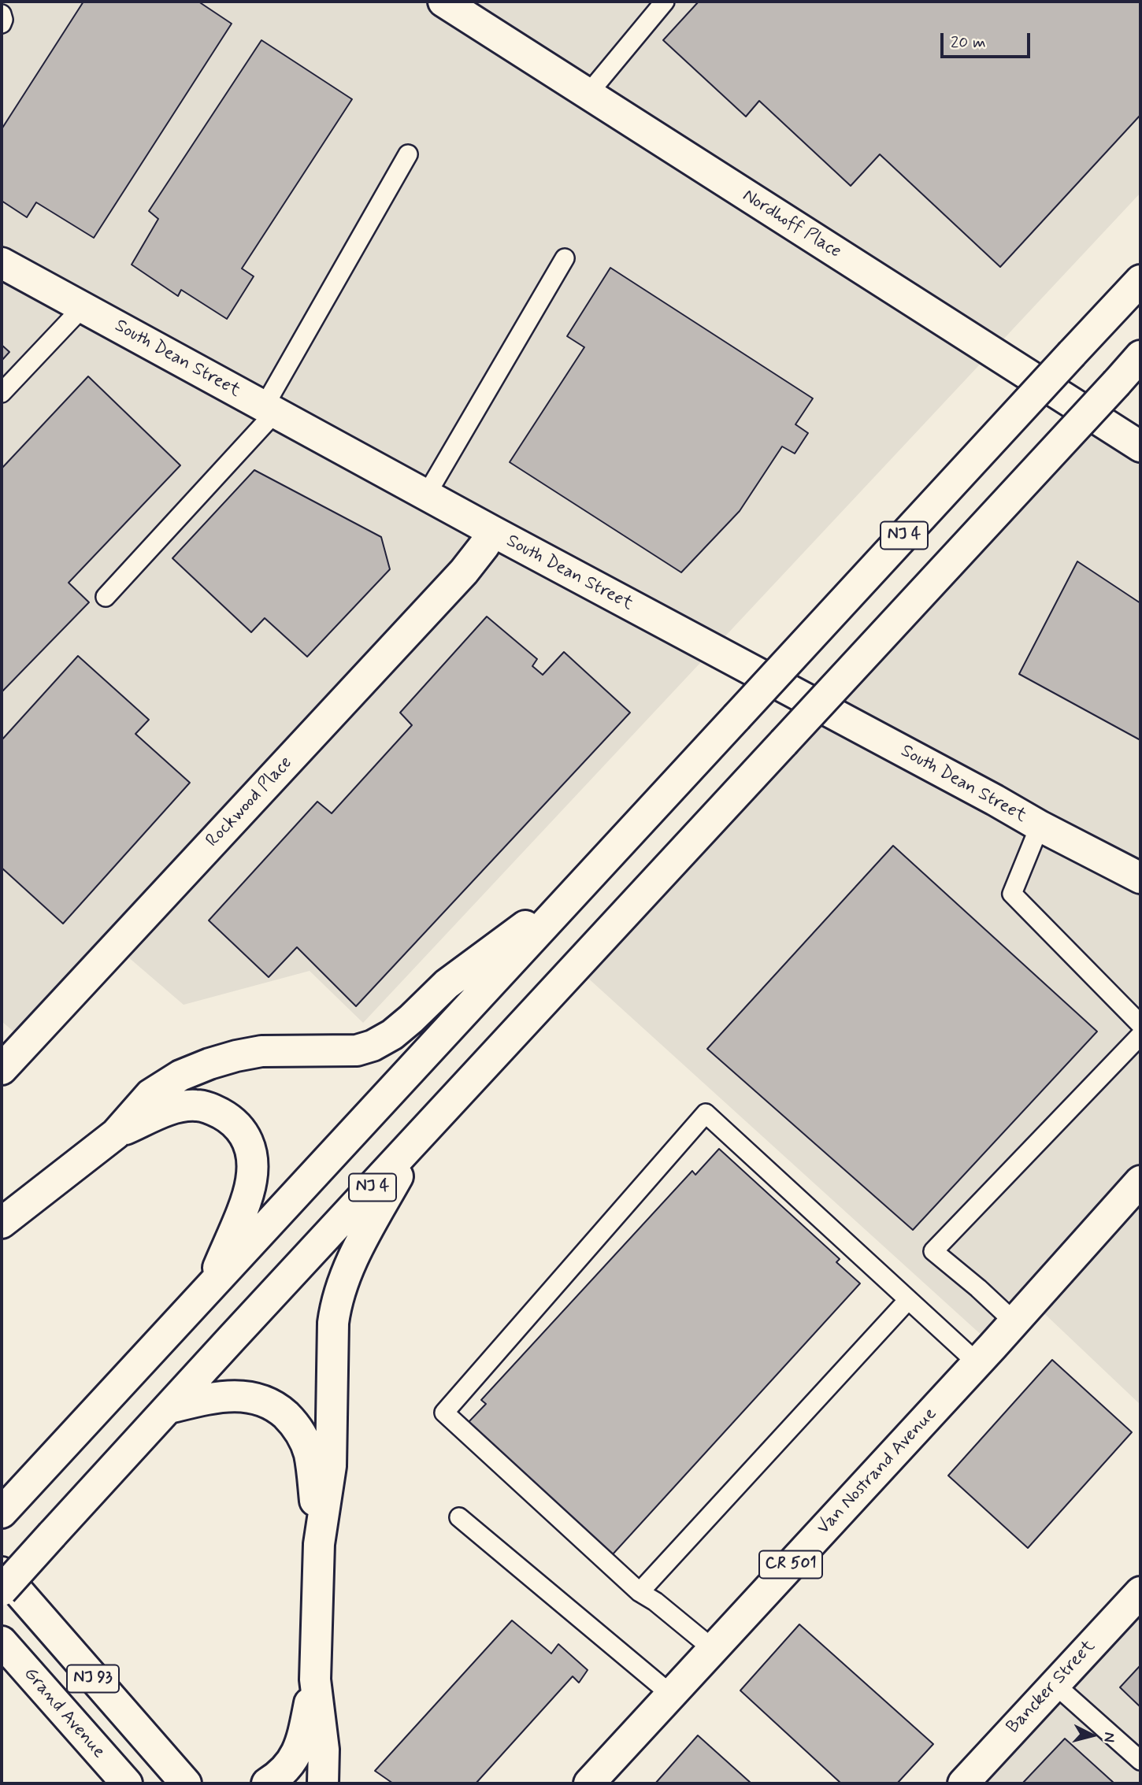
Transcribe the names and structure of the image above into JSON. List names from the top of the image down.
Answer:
{
  "streets": {
    "main road": [
      "Nordhoff Place",
      "South Dean Street",
      "NJ 4",
      "Rockwood Place",
      "Van Nostrand Avenue",
      "CR 501",
      "NJ 93",
      "Bancker Street",
      "Grand Avenue"
    ]
  },
  "crossings": [
    ["South Dean Street", "Rockwood Place"]
  ],
  "scale_bar": "20 m",
  "north": "right"
}
